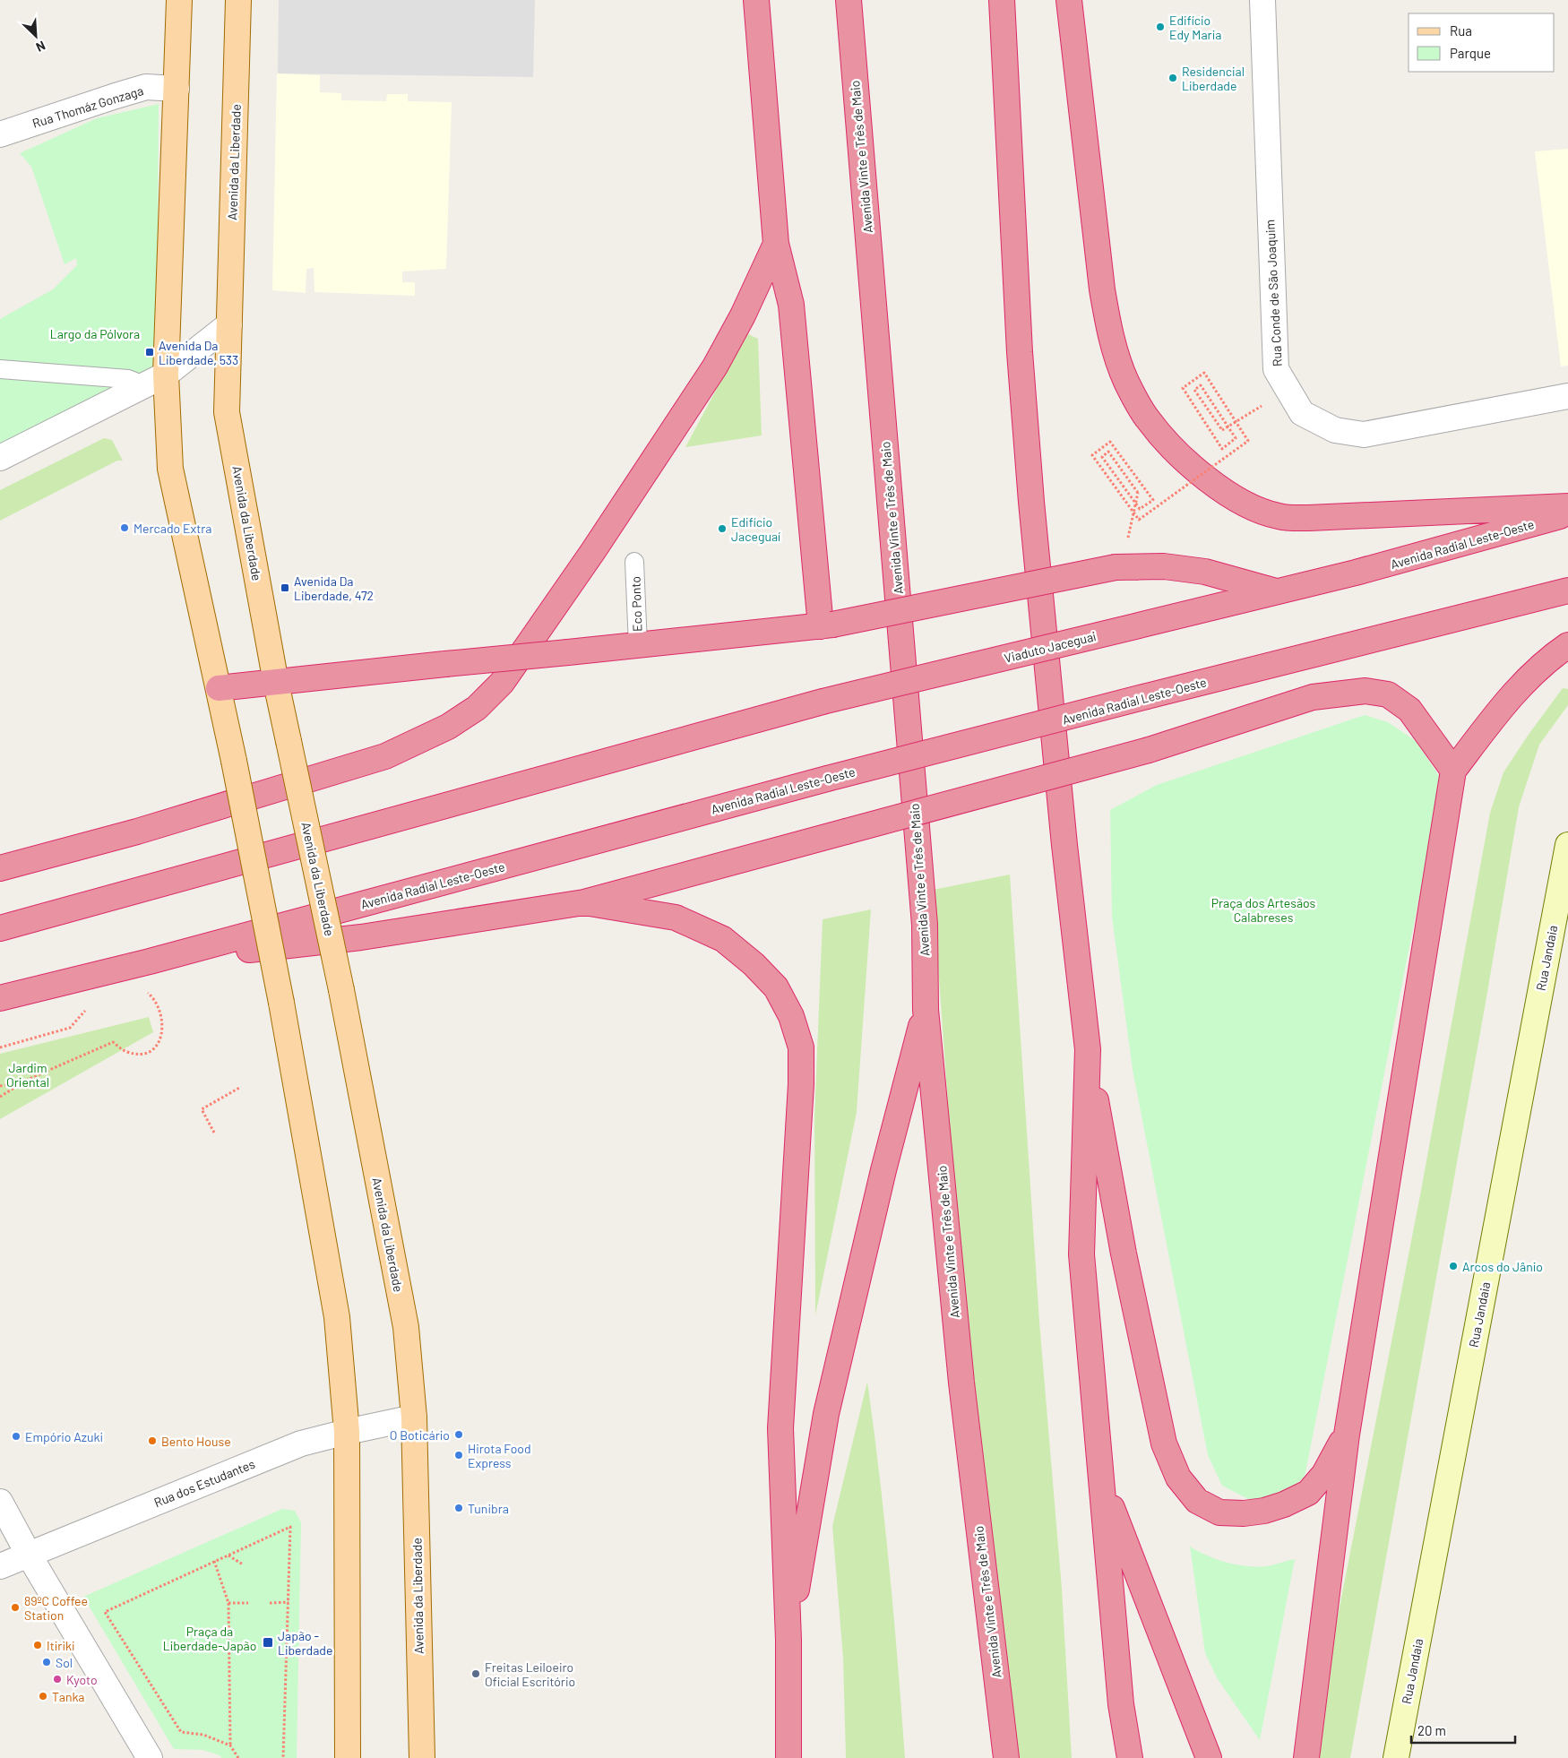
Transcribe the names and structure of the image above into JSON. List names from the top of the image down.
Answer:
{
  "streets": {
    "highway": ["Avenida Vinte e Três de Maio", "Avenida Radial Leste-Oeste", "Viaduto Jaceguai"],
    "main road": ["Avenida da Liberdade", "Rua Jandaia"],
    "street": ["Rua Thomáz Gonzaga", "Rua Conde de São Joaquim", "Rua dos Estudantes"],
    "lane": ["Eco Ponto"]
  },
  "crossings": [
    ["Avenida da Liberdade", "Rua dos Estudantes"],
    ["Avenida Radial Leste-Oeste", "Viaduto Jaceguai"]
  ],
  "parks": [
    "Largo da Pólvora",
    "Praça dos Artesãos Calabreses",
    "Jardim Oriental",
    "Praça da Liberdade-Japão"
  ],
  "places": {
    "other": [
      "Edifício Edy Maria",
      "Residencial Liberdade",
      "Mercado Extra",
      "Edifício Jaceguaí",
      "Arcos do Jânio",
      "O Boticário",
      "Empório Azuki",
      "Bento House",
      "Hirota Food Express",
      "Tunibra",
      "89ºC Coffee Station",
      "Itiriki",
      "Sol",
      "Freitas Leiloeiro Oficial Escritório",
      "Kyoto",
      "Tanka"
    ],
    "transit": ["Avenida Da Liberdade, 533", "Avenida Da Liberdade, 472", "Japão - Liberdade"]
  },
  "legend": ["Rua", "Parque"],
  "scale_bar": "20 m",
  "north": "bottom right"
}
